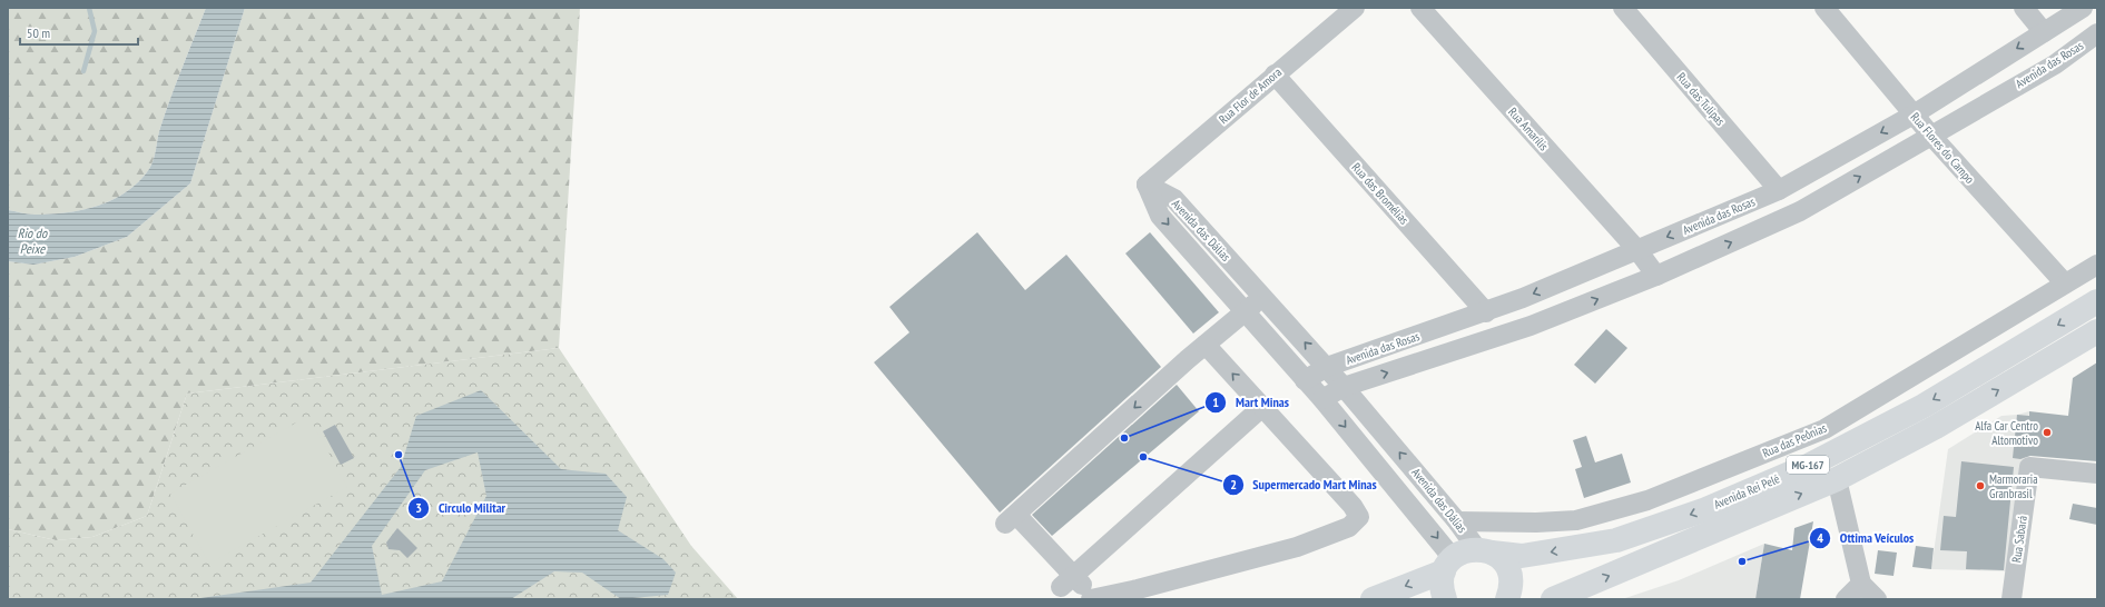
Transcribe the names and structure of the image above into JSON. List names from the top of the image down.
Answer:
{
  "streets": {
    "main road": ["MG-167", "Avenida Rei Pelé"],
    "street": [
      "Avenida das Rosas",
      "Rua Flor de Amora",
      "Rua das Tulipas",
      "Rua Amarílis",
      "Rua Flores do Campo",
      "Rua das Bromélias",
      "Avenida das Dálias",
      "Rua das Peônias",
      "Rua Sabará"
    ]
  },
  "crossings": [
    ["Avenida das Rosas", "Rua das Tulipas"],
    ["Avenida das Rosas", "Rua Amarílis"],
    ["Avenida das Rosas", "Rua Flores do Campo"],
    ["Avenida das Rosas", "Rua das Bromélias"],
    ["Avenida das Rosas", "Avenida das Dálias"],
    ["Rua Flor de Amora", "Rua das Bromélias"],
    ["Rua Flor de Amora", "Avenida das Dálias"],
    ["Rua Flores do Campo", "Rua das Peônias"],
    ["Avenida das Dálias", "Rua das Peônias"],
    ["Avenida das Dálias", "Avenida Rei Pelé"]
  ],
  "water": ["Rio do Peixe"],
  "places": [
    "Alfa Car Centro Altomotivo",
    "Mart Minas",
    "Circulo Militar",
    "Supermercado Mart Minas",
    "Marmoraria Granbrasil",
    "Ottima Veículos"
  ],
  "scale_bar": "50 m"
}
